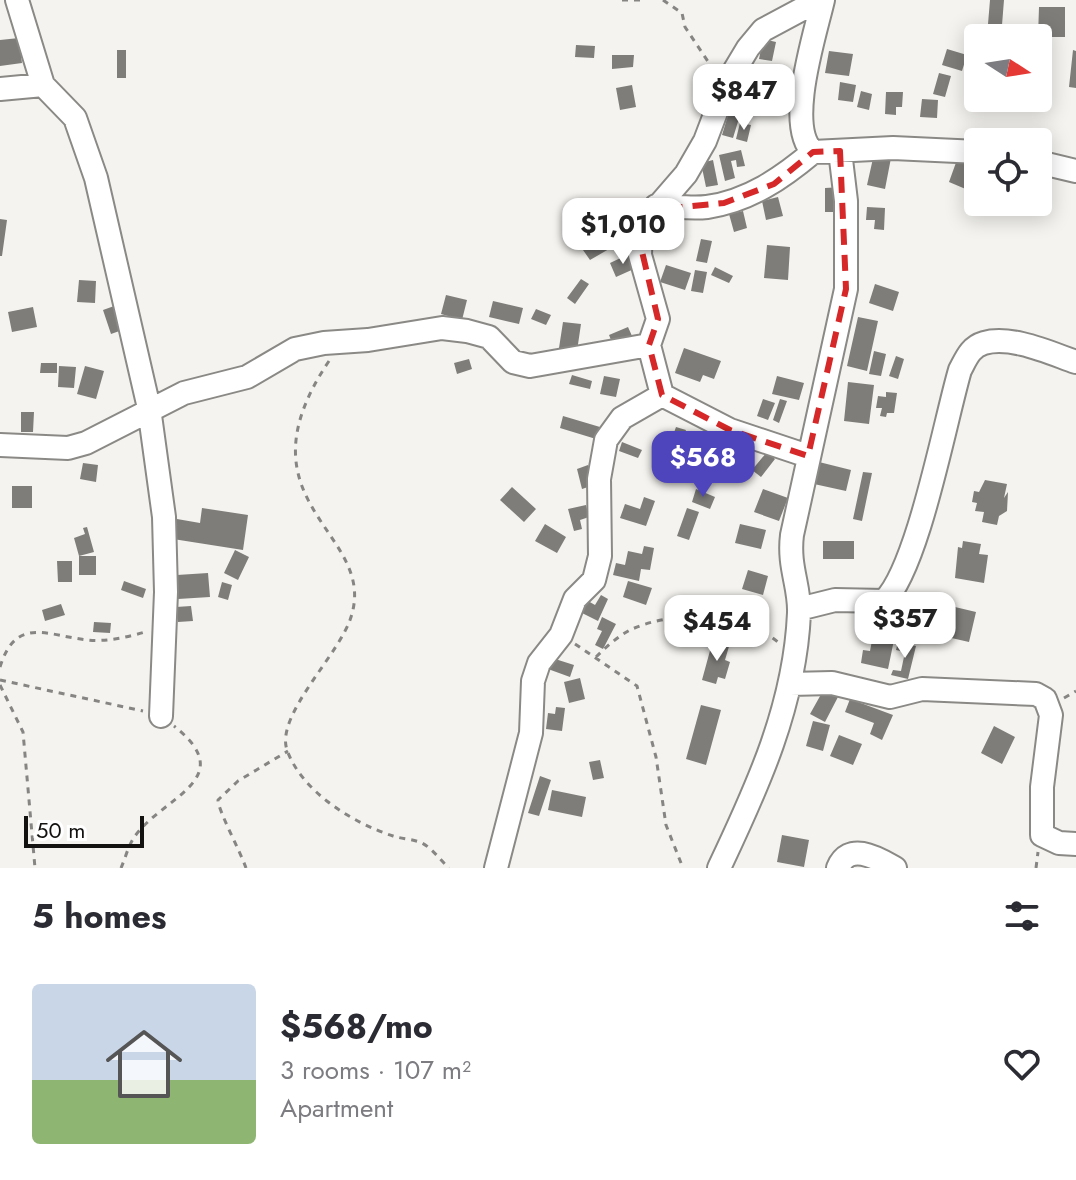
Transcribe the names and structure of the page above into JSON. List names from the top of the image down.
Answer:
{
  "scale_bar": "50 m",
  "north": "right",
  "page": {
    "price": [
      "$847",
      "$1,010",
      "$568",
      "$357",
      "$454"
    ],
    "scale": "50 m",
    "heading": "5 homes",
    "list": [
      {
        "name": "$568/mo",
        "note": "3 rooms · 107 m² · Apartment"
      }
    ]
  }
}
